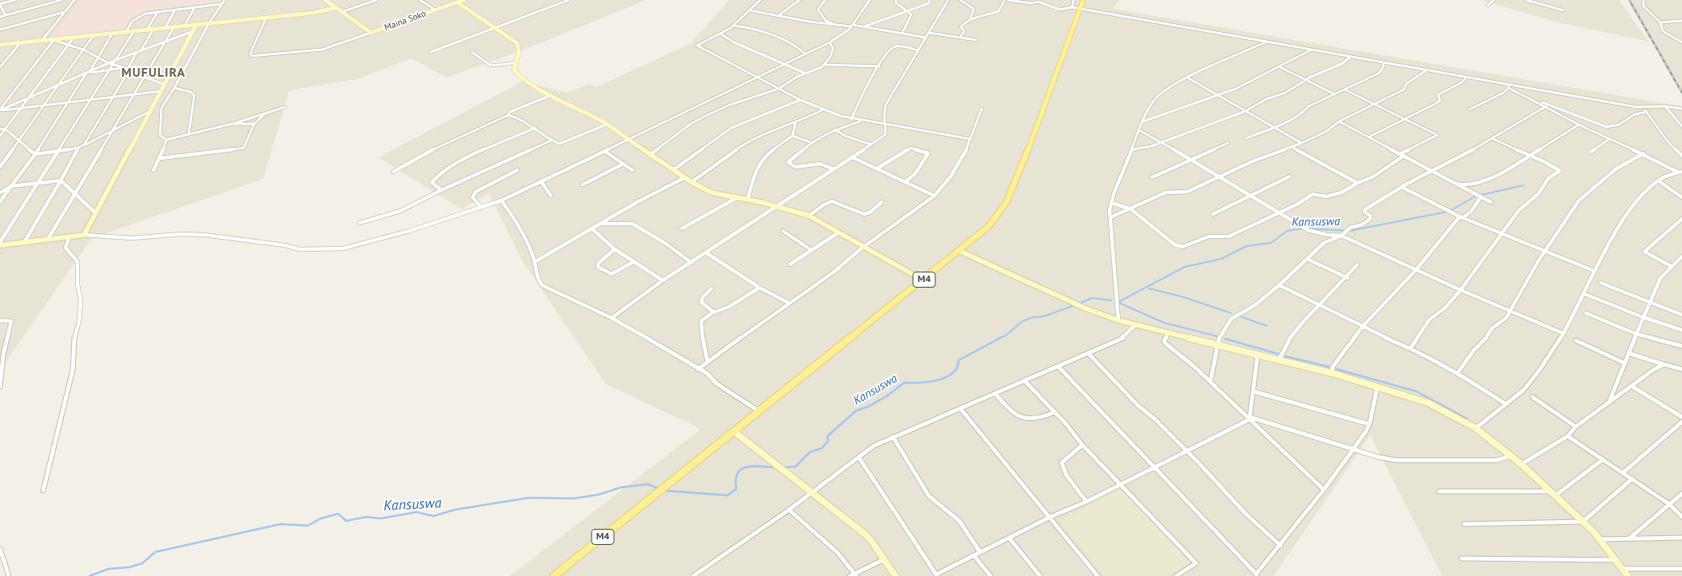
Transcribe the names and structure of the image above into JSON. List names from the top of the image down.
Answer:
{
  "streets": {
    "main road": ["M4"],
    "street": ["Maina Soko"]
  },
  "districts": ["MUFULIRA"],
  "water": ["Kansuswa"]
}
